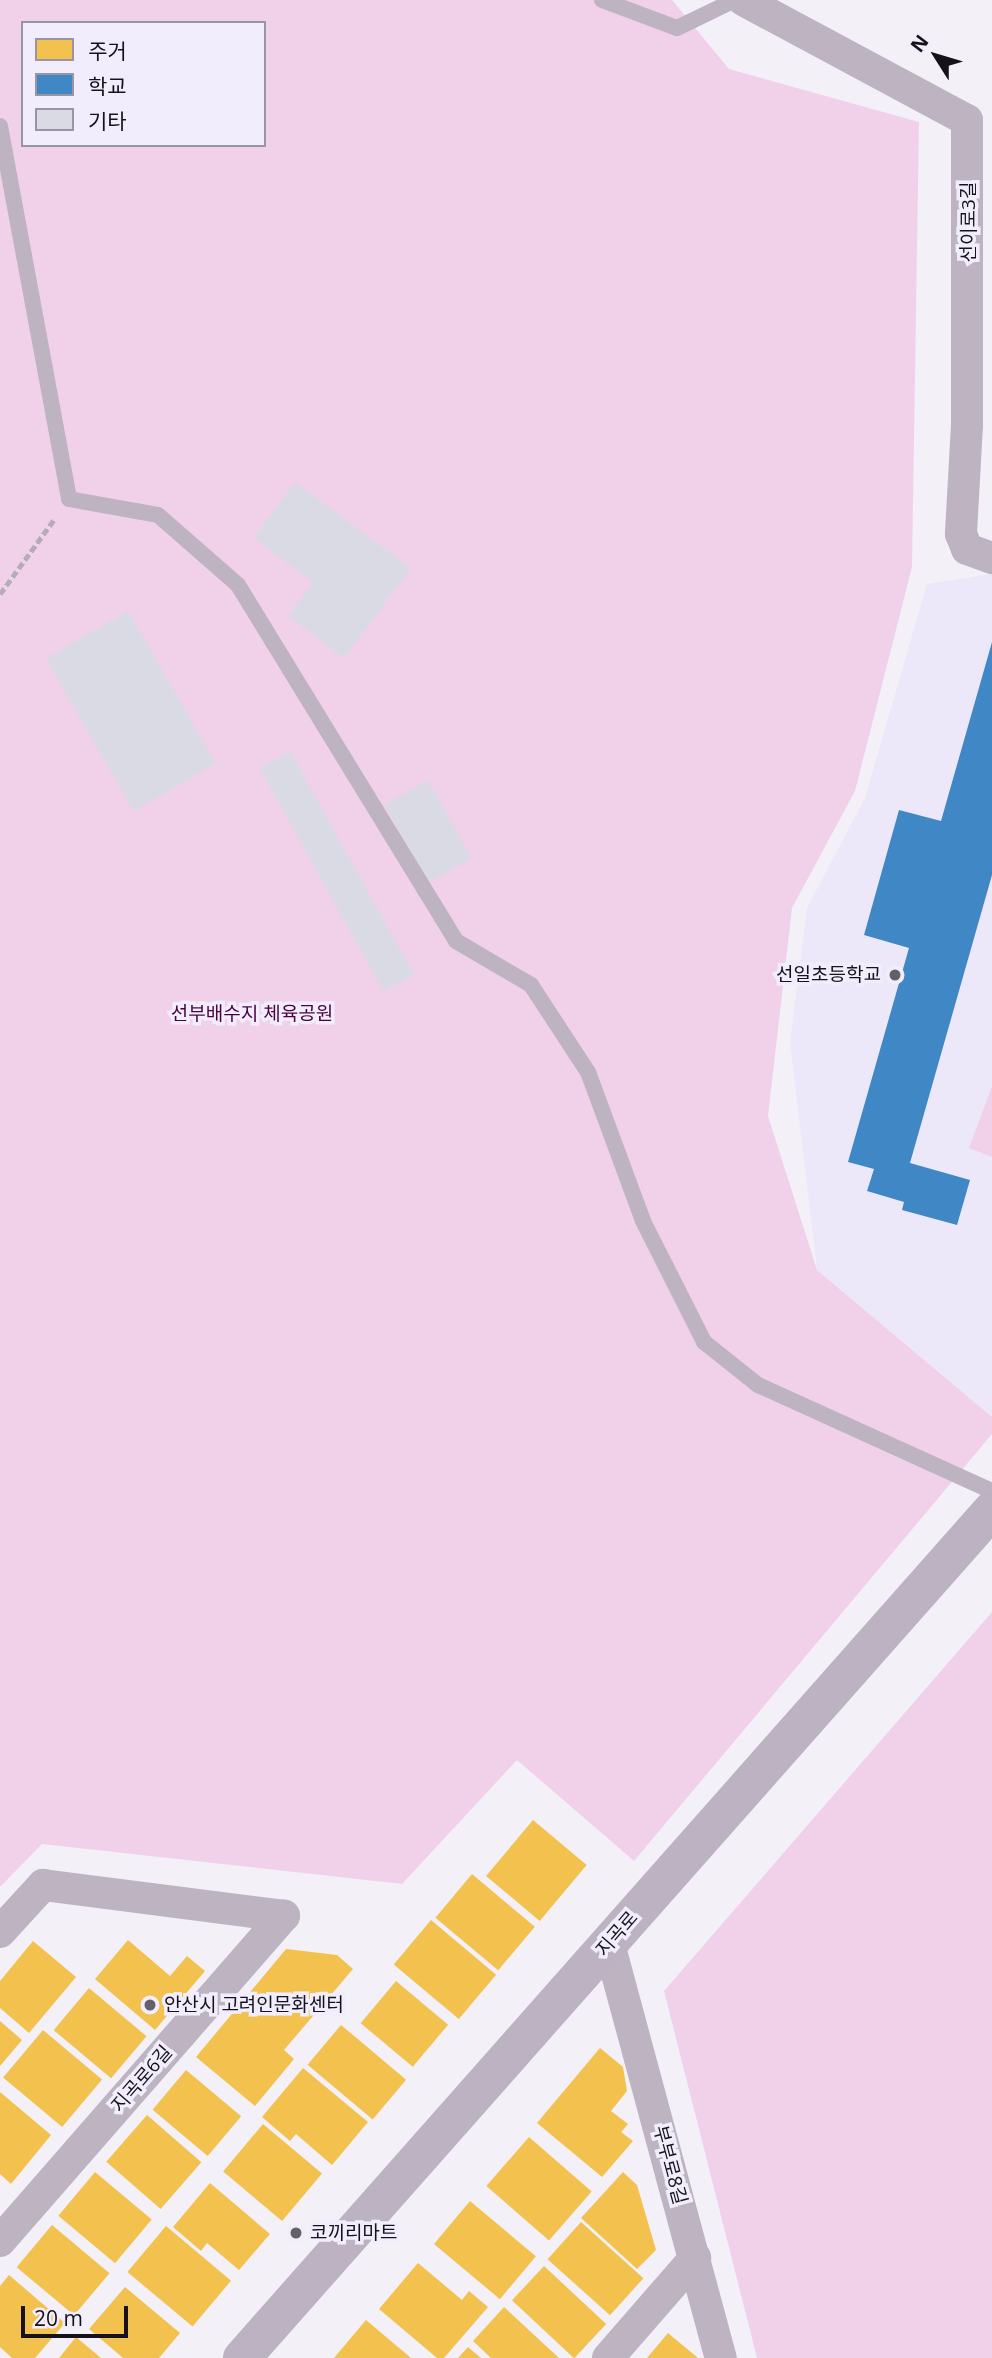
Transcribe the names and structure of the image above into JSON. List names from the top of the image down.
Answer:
{
  "streets": {
    "main road": ["지곡로"],
    "street": ["선이로3길", "지곡로6길", "부부로8길"]
  },
  "crossings": [
    ["지곡로", "부부로8길"]
  ],
  "parks": ["선부배수지 체육공원"],
  "places": ["선일초등학교", "안산시 고려인문화센터", "코끼리마트"],
  "legend": ["주거", "학교", "기타"],
  "scale_bar": "20 m",
  "north": "top left"
}
